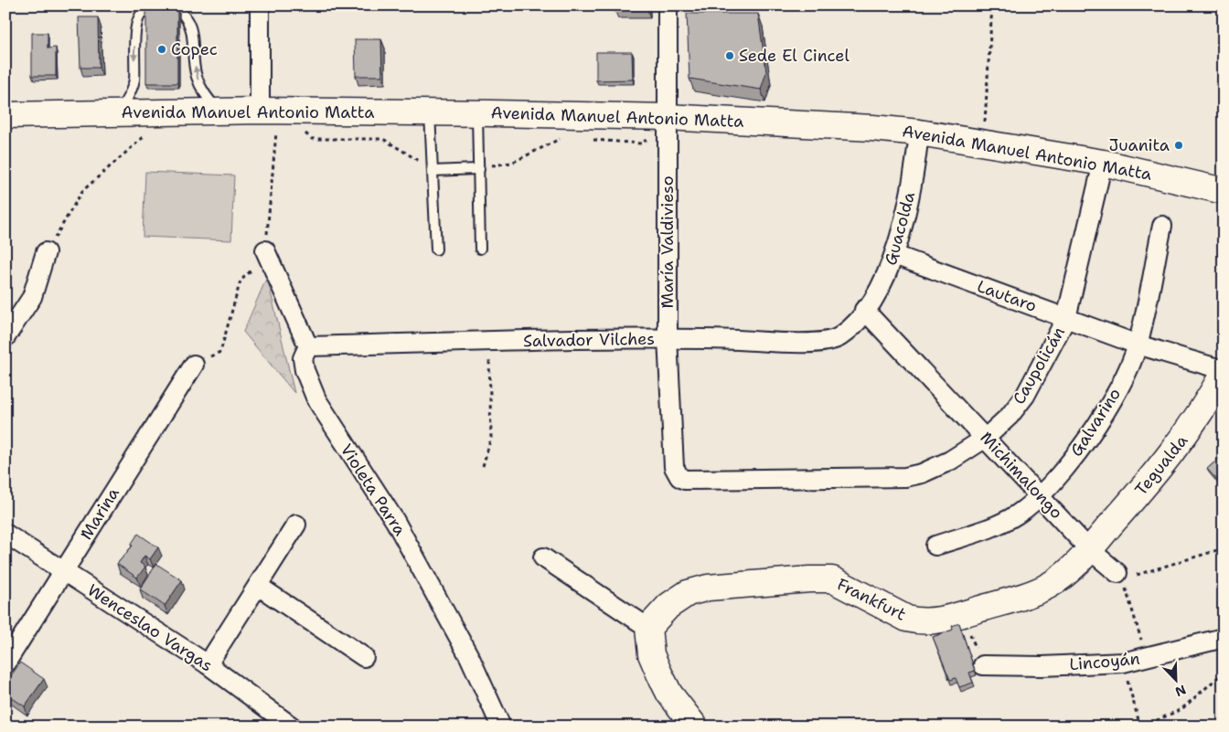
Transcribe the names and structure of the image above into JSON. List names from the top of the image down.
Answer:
{
  "streets": {
    "main road": ["Avenida Manuel Antonio Matta", "Tegualda", "Frankfurt"],
    "street": [
      "Guacolda",
      "María Valdivieso",
      "Lautaro",
      "Salvador Vilches",
      "Caupolicán",
      "Galvarino",
      "Michimalongo",
      "Violeta Parra",
      "Marina",
      "Wenceslao Vargas",
      "Lincoyán"
    ]
  },
  "crossings": [
    ["Avenida Manuel Antonio Matta", "Guacolda"],
    ["Avenida Manuel Antonio Matta", "María Valdivieso"],
    ["Avenida Manuel Antonio Matta", "Caupolicán"],
    ["Guacolda", "Lautaro"],
    ["Guacolda", "Salvador Vilches"],
    ["Guacolda", "Michimalongo"],
    ["María Valdivieso", "Salvador Vilches"],
    ["María Valdivieso", "Caupolicán"],
    ["Lautaro", "Caupolicán"],
    ["Lautaro", "Galvarino"],
    ["Lautaro", "Tegualda"],
    ["Salvador Vilches", "Michimalongo"],
    ["Salvador Vilches", "Violeta Parra"],
    ["Caupolicán", "Michimalongo"],
    ["Galvarino", "Michimalongo"],
    ["Tegualda", "Michimalongo"],
    ["Tegualda", "Frankfurt"],
    ["Michimalongo", "Frankfurt"],
    ["Marina", "Wenceslao Vargas"]
  ],
  "places": ["Copec", "Sede El Cincel", "Juanita"],
  "north": "bottom right"
}
